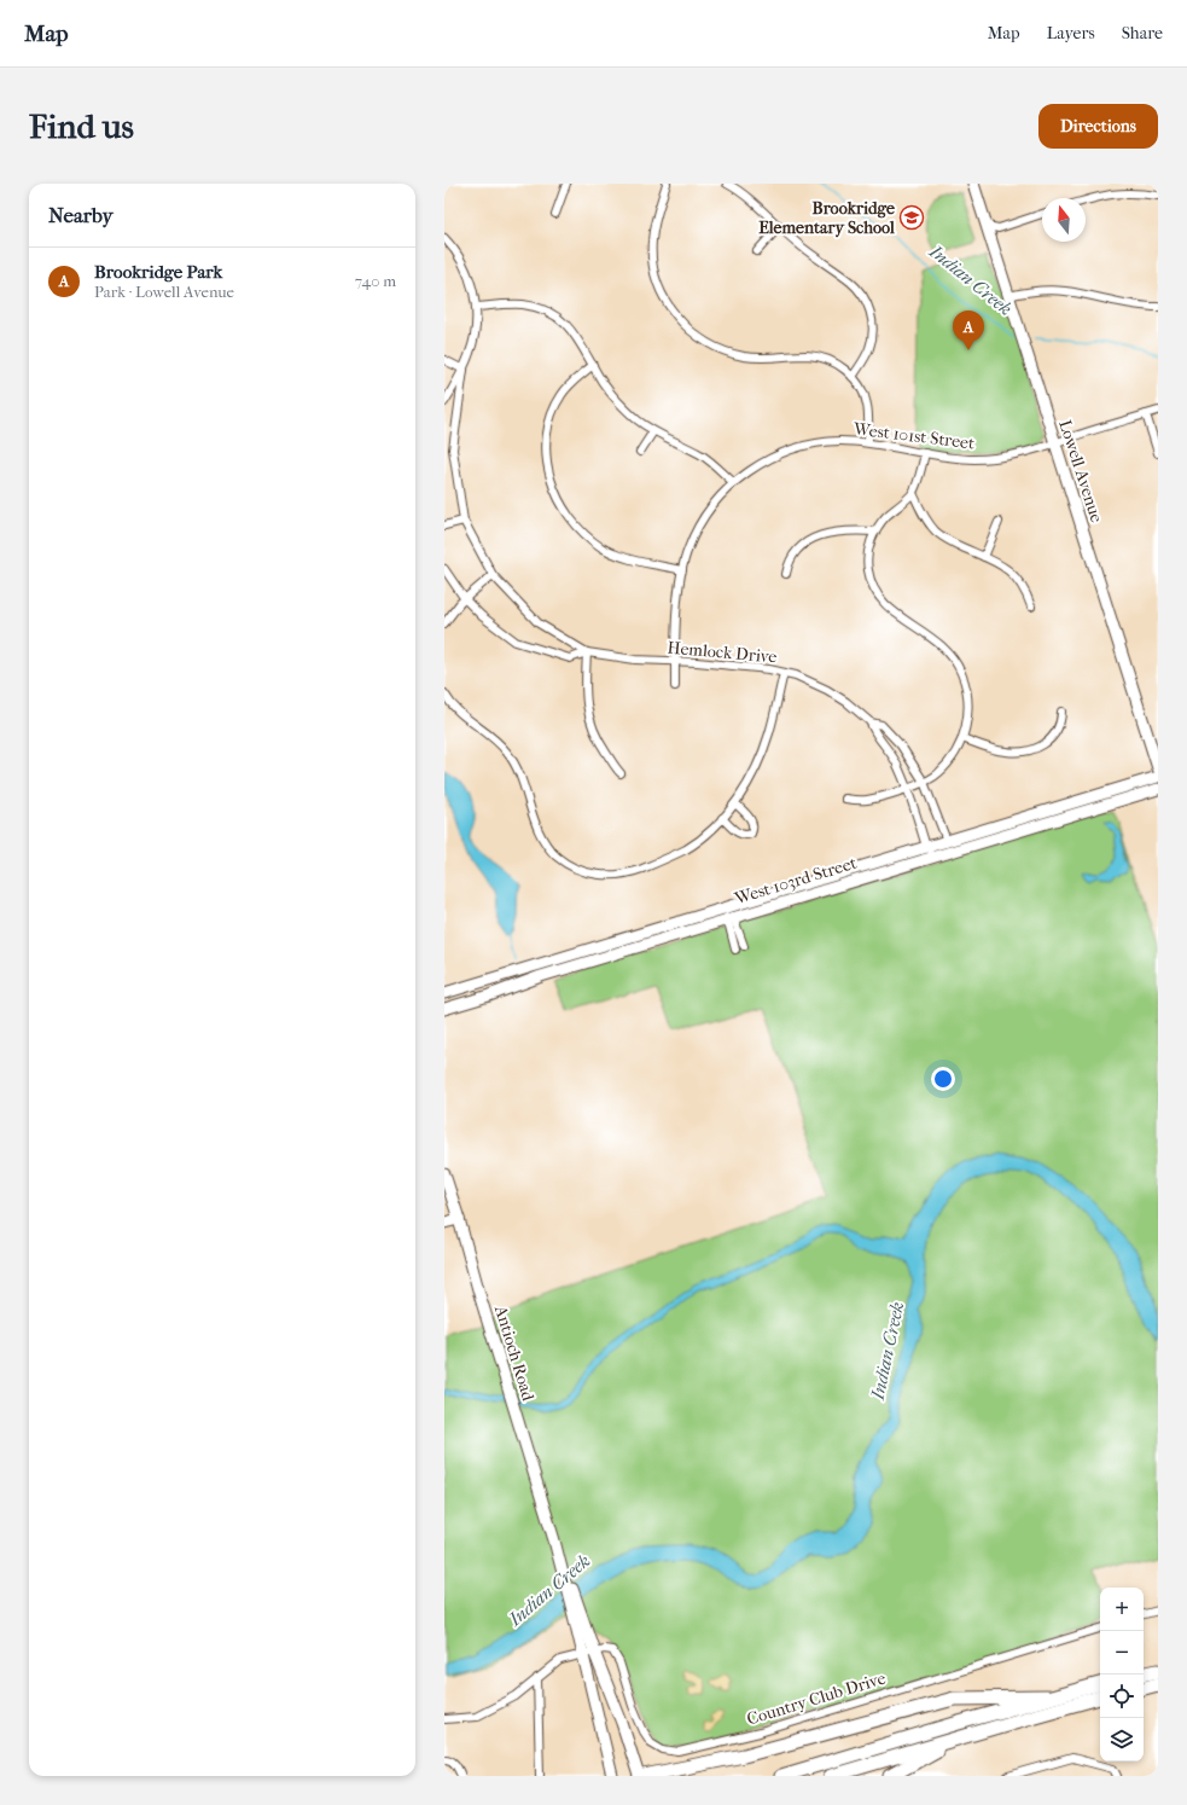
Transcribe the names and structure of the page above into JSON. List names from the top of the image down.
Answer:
{
  "streets": {
    "main road": ["Lowell Avenue", "West 103rd Street", "Antioch Road"],
    "street": ["West 101st Street", "Hemlock Drive", "Country Club Drive"]
  },
  "crossings": [
    ["West 101st Street", "Lowell Avenue"],
    ["West 101st Street", "Hemlock Drive"],
    ["Hemlock Drive", "West 103rd Street"],
    ["Antioch Road", "Country Club Drive"]
  ],
  "water": ["Indian Creek"],
  "places": {
    "school or university": ["Brookridge Elementary School"]
  },
  "north": "top",
  "page": {
    "header": "Map",
    "nav": ["Map", "Layers", "Share"],
    "buttons": "Directions",
    "title": "Find us",
    "heading": "Nearby",
    "list": [
      {
        "mark": "A",
        "name": "Brookridge Park",
        "note": "Park · Lowell Avenue",
        "value": "740 m"
      }
    ],
    "pins": "A",
    "map_buttons": ["+", "−"]
  }
}
